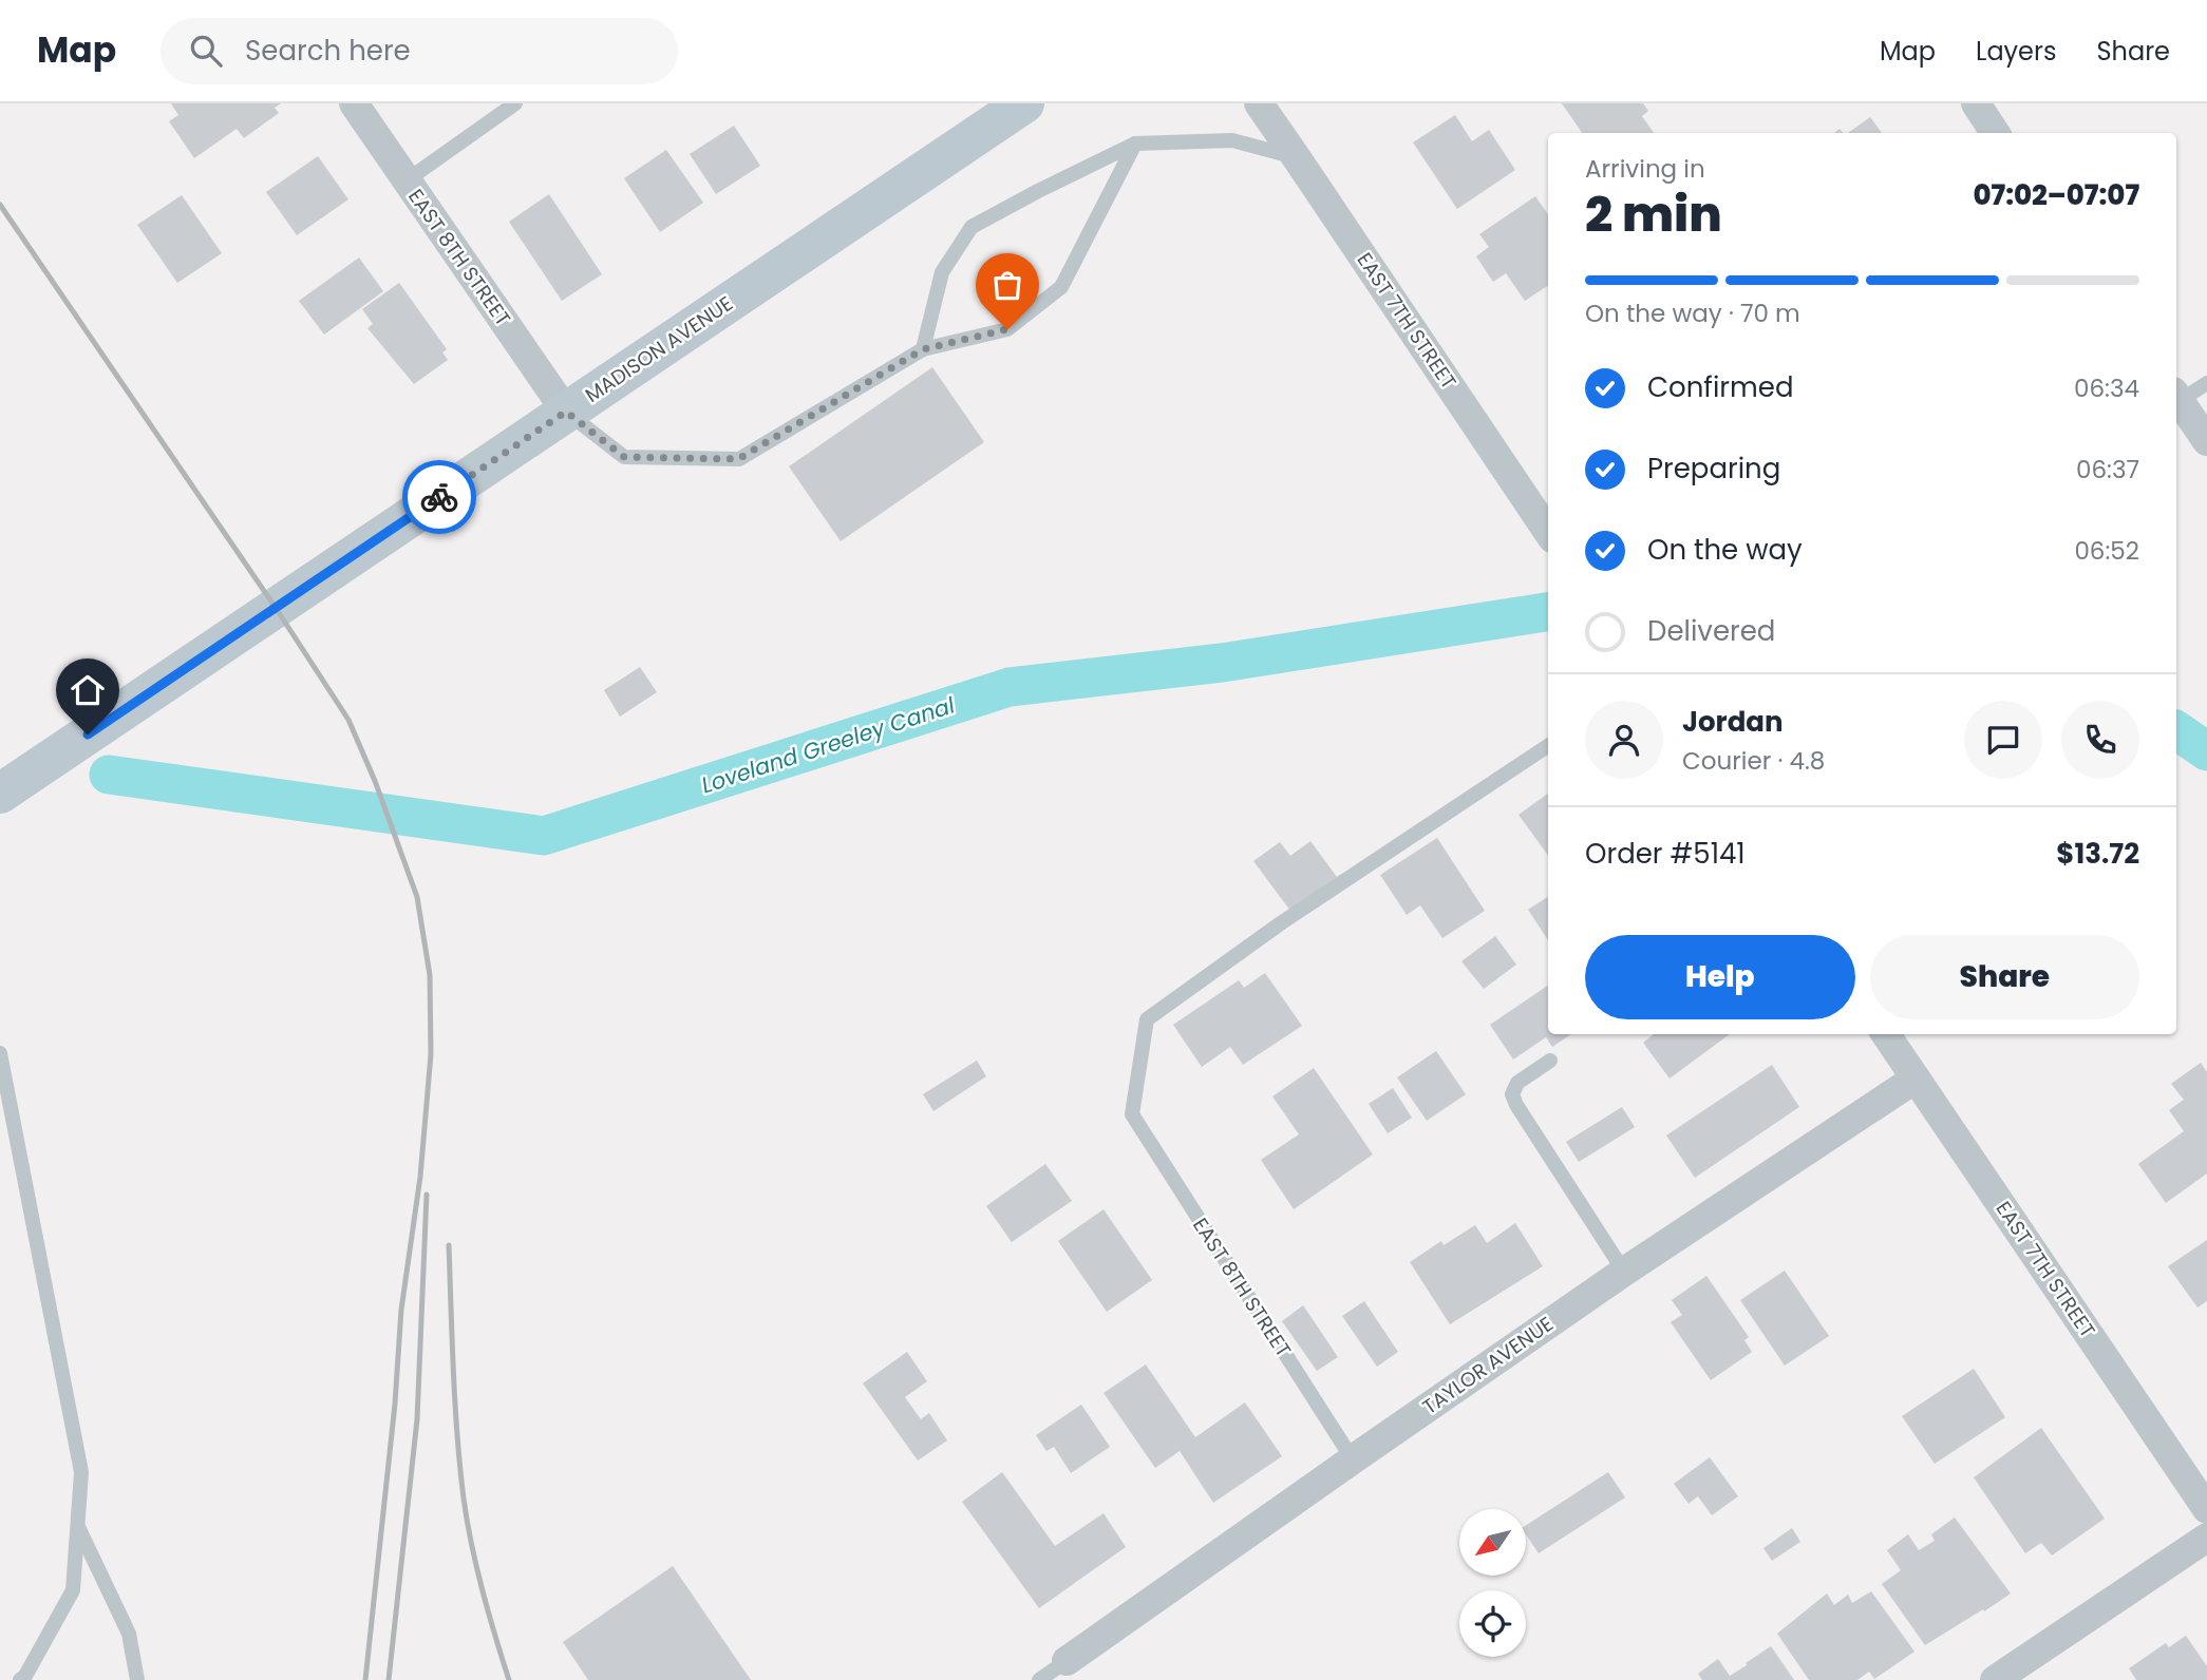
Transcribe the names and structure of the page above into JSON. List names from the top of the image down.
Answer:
{
  "streets": {
    "main road": ["MADISON AVENUE"],
    "street": ["EAST 8TH STREET", "EAST 7TH STREET", "TAYLOR AVENUE"]
  },
  "crossings": [
    ["EAST 8TH STREET", "MADISON AVENUE"],
    ["EAST 8TH STREET", "TAYLOR AVENUE"],
    ["EAST 7TH STREET", "TAYLOR AVENUE"]
  ],
  "water": ["Loveland Greeley Canal"],
  "north": "bottom left",
  "page": {
    "header": "Map",
    "search": "Search here",
    "nav": ["Map", "Layers", "Share"],
    "heading": ["2 min", "Arriving in", "07:02–07:07"],
    "panel": [
      "Jordan",
      "Courier · 4.8",
      "Order #5141",
      "$13.72"
    ],
    "bar": "On the way · 70 m",
    "list": [
      ["Confirmed", "06:34"],
      ["Preparing", "06:37"],
      ["On the way", "06:52"],
      "Delivered"
    ],
    "buttons": ["Help", "Share"]
  }
}
